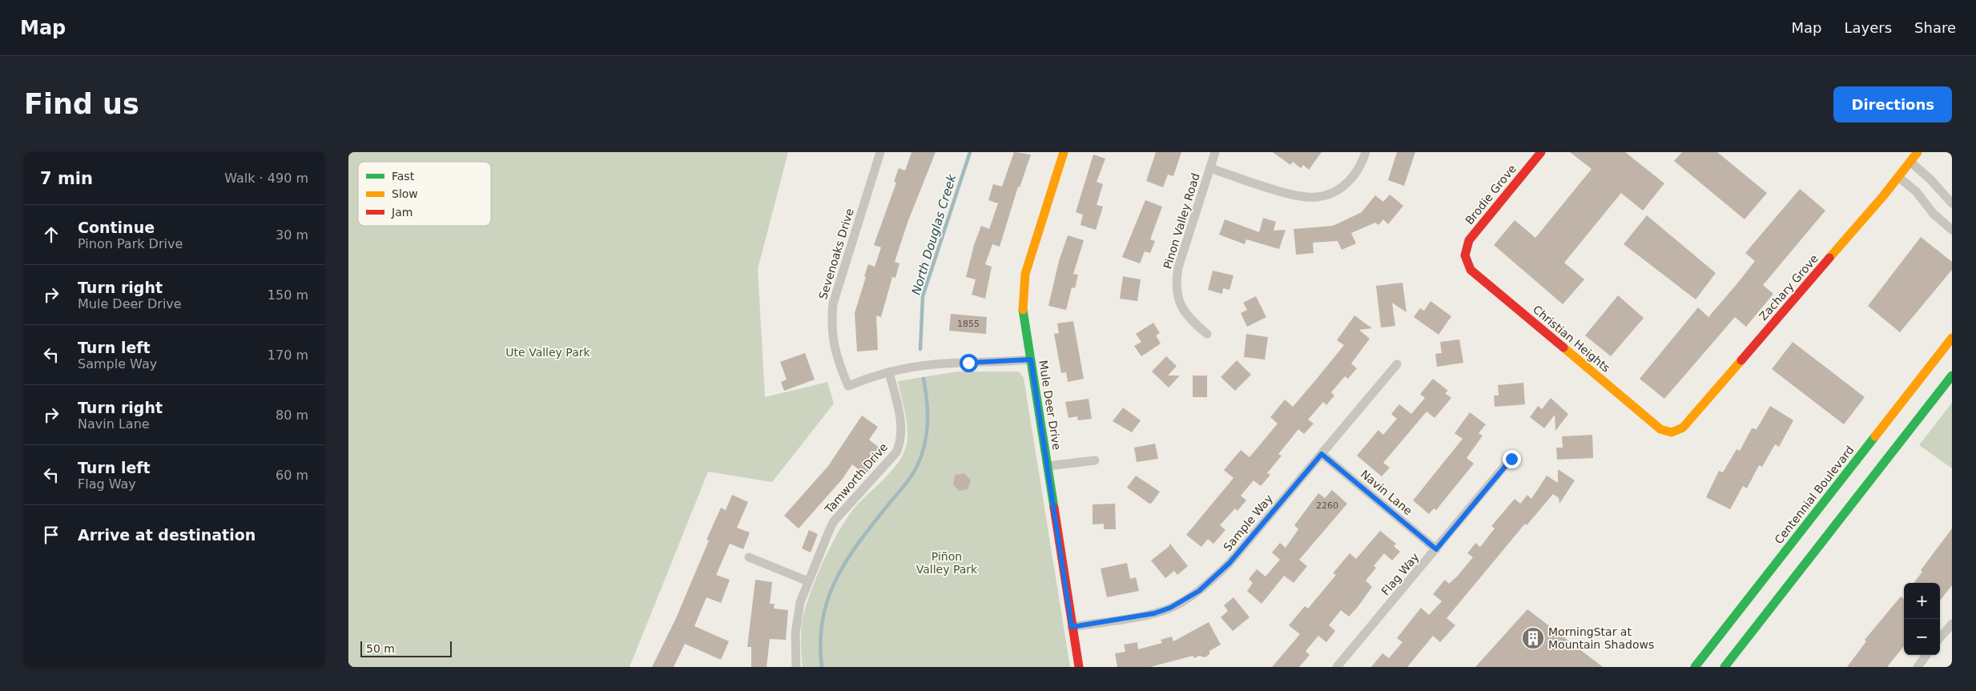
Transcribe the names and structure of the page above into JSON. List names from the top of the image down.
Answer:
{
  "streets": {
    "street": [
      "Brodie Grove",
      "Pinon Valley Road",
      "Sevenoaks Drive",
      "Zachary Grove",
      "Christian Heights",
      "Mule Deer Drive",
      "Tamworth Drive",
      "Navin Lane",
      "Centennial Boulevard",
      "Sample Way",
      "Flag Way"
    ]
  },
  "crossings": [
    ["Brodie Grove", "Christian Heights"],
    ["Sevenoaks Drive", "Tamworth Drive"],
    ["Zachary Grove", "Christian Heights"],
    ["Mule Deer Drive", "Sample Way"],
    ["Navin Lane", "Sample Way"],
    ["Navin Lane", "Flag Way"]
  ],
  "water": ["North Douglas Creek"],
  "parks": ["Ute Valley Park", "Piñon Valley Park"],
  "places": {
    "building": ["MorningStar at Mountain Shadows"]
  },
  "house_numbers": ["1855", "2260"],
  "legend": ["Fast", "Slow", "Jam"],
  "scale_bar": "50 m",
  "page": {
    "header": "Map",
    "nav": ["Map", "Layers", "Share"],
    "buttons": "Directions",
    "title": "Find us",
    "heading": ["7 min", "Walk · 490 m"],
    "list": [
      ["Continue", "Pinon Park Drive", "30 m"],
      ["Turn right", "Mule Deer Drive", "150 m"],
      ["Turn left", "Sample Way", "170 m"],
      ["Turn right", "Navin Lane", "80 m"],
      ["Turn left", "Flag Way", "60 m"],
      "Arrive at destination"
    ],
    "map_buttons": ["+", "−"],
    "scale": "50 m"
  }
}
